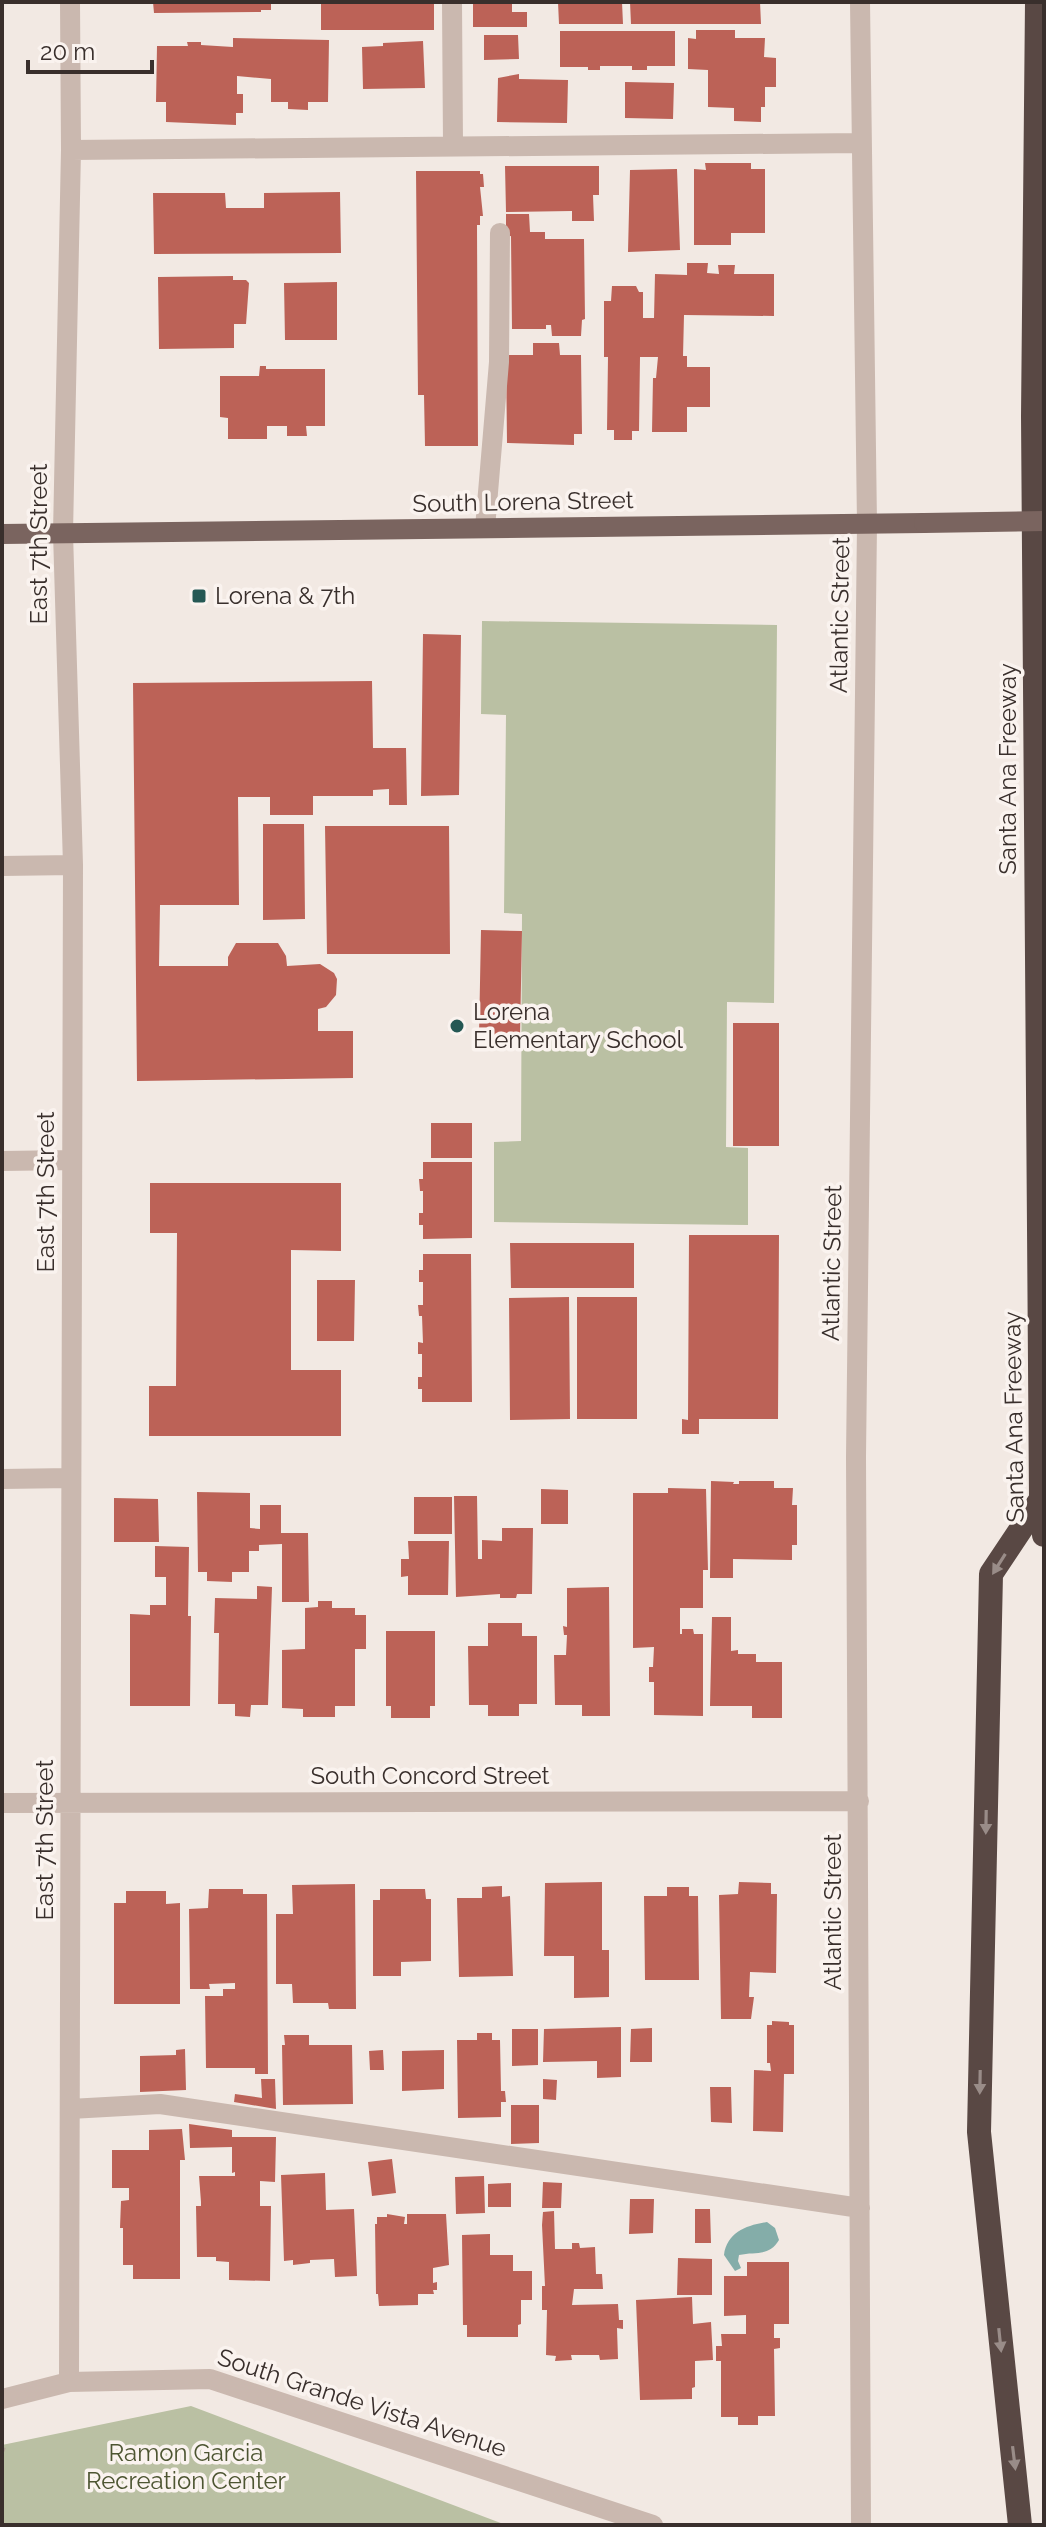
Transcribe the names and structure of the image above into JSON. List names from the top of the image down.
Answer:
{
  "streets": {
    "highway": ["Santa Ana Freeway"],
    "main road": ["South Lorena Street"],
    "street": [
      "East 7th Street",
      "Atlantic Street",
      "South Concord Street",
      "South Grande Vista Avenue"
    ]
  },
  "crossings": [
    ["South Lorena Street", "East 7th Street"],
    ["South Lorena Street", "Atlantic Street"],
    ["East 7th Street", "South Concord Street"],
    ["East 7th Street", "South Grande Vista Avenue"],
    ["Atlantic Street", "South Concord Street"]
  ],
  "parks": ["Ramon Garcia Recreation Center"],
  "places": {
    "transit": ["Lorena & 7th"],
    "other": ["Lorena Elementary School"]
  },
  "scale_bar": "20 m"
}
